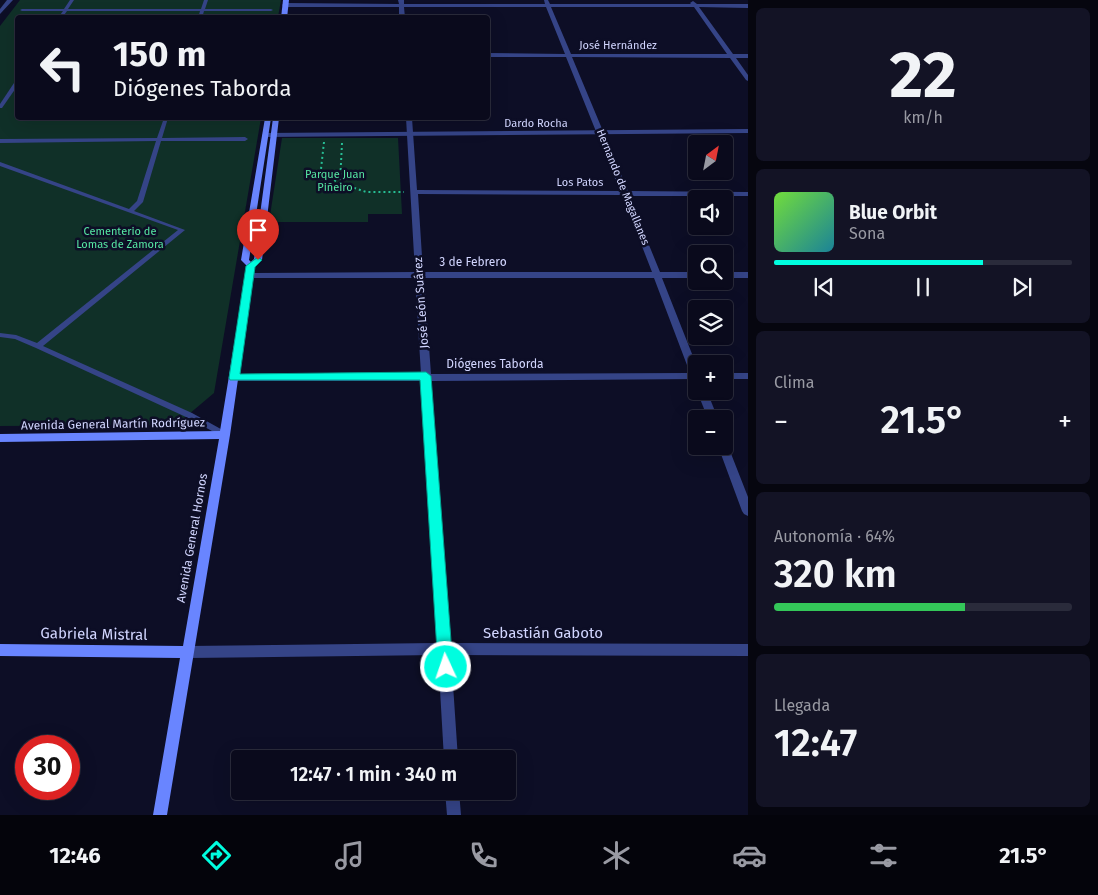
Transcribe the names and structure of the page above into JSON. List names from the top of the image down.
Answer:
{
  "streets": {
    "main road": ["Avenida General Martín Rodríguez", "Avenida General Hornos", "Gabriela Mistral"],
    "street": [
      "José Hernández",
      "Dardo Rocha",
      "Los Patos",
      "Hernando de Magallanes",
      "3 de Febrero",
      "José León Suárez",
      "Diógenes Taborda",
      "Sebastián Gaboto"
    ]
  },
  "crossings": [
    ["José Hernández", "Hernando de Magallanes"],
    ["Dardo Rocha", "Hernando de Magallanes"],
    ["Dardo Rocha", "José León Suárez"],
    ["Dardo Rocha", "Avenida General Hornos"],
    ["Los Patos", "Hernando de Magallanes"],
    ["Los Patos", "José León Suárez"],
    ["Hernando de Magallanes", "3 de Febrero"],
    ["3 de Febrero", "José León Suárez"],
    ["3 de Febrero", "Avenida General Hornos"],
    ["José León Suárez", "Diógenes Taborda"],
    ["José León Suárez", "Sebastián Gaboto"],
    ["Diógenes Taborda", "Avenida General Hornos"],
    ["Avenida General Martín Rodríguez", "Avenida General Hornos"],
    ["Avenida General Hornos", "Sebastián Gaboto"],
    ["Avenida General Hornos", "Gabriela Mistral"],
    ["Sebastián Gaboto", "Gabriela Mistral"]
  ],
  "parks": ["Parque Juan Piñeiro", "Cementerio de Lomas de Zamora"],
  "north": "top right",
  "page": {
    "tile": [
      ["22", "km/h"],
      "Clima",
      ["Autonomía · 64%", "320 km"],
      ["Llegada", "12:47"]
    ],
    "turn": ["150 m", "Diógenes Taborda"],
    "map_buttons": ["+", "−"],
    "song": ["Blue Orbit", "Sona"],
    "heat": ["−", "21.5°", "+"],
    "limit": "30",
    "trip": "12:47 · 1 min · 340 m",
    "tabs": ["12:46", "21.5°"]
  }
}
